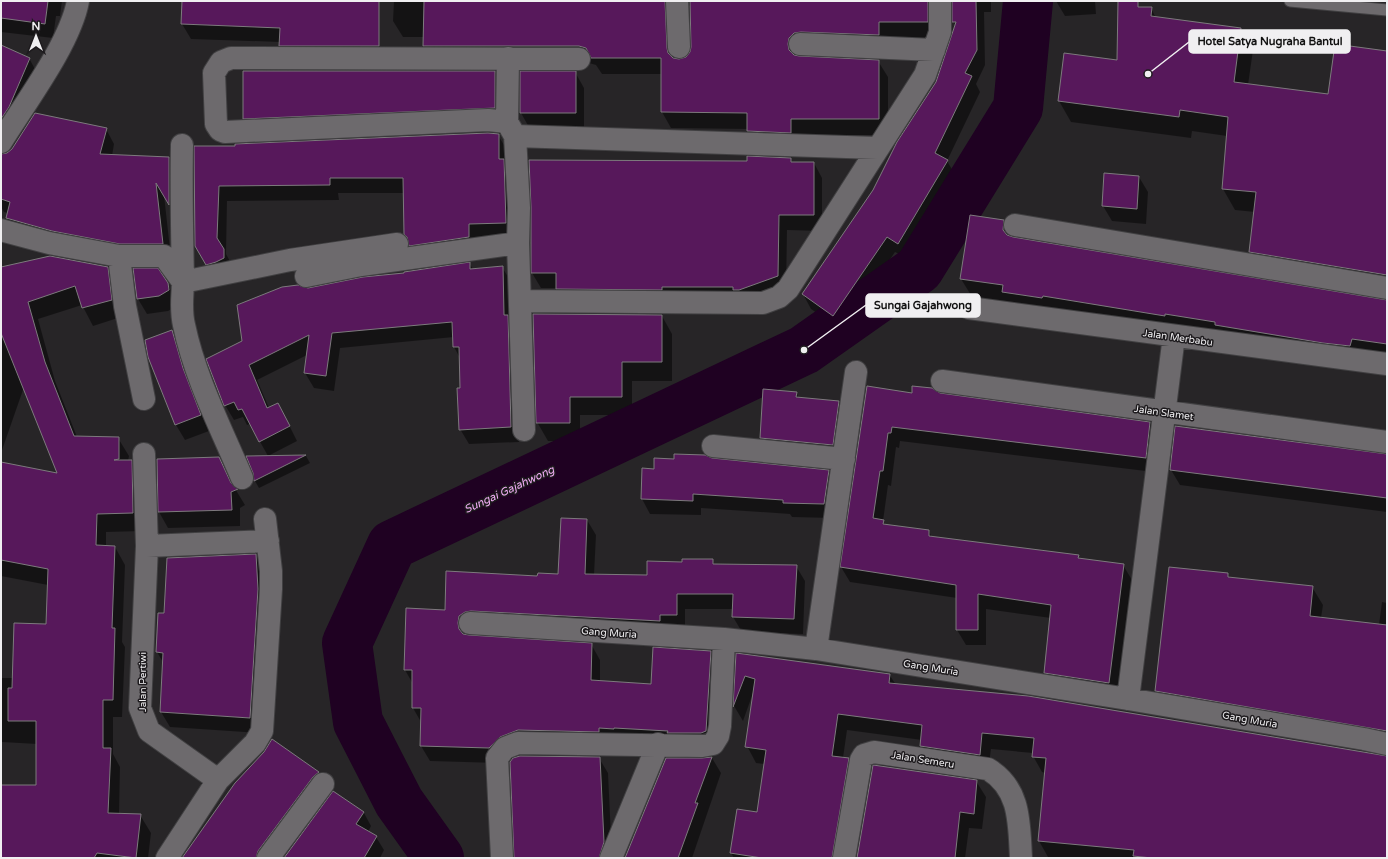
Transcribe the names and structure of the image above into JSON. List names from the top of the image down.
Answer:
{
  "streets": {
    "street": [
      "Jalan Merbabu",
      "Jalan Slamet",
      "Gang Muria",
      "Jalan Pertiwi",
      "Jalan Semeru"
    ]
  },
  "water": ["Sungai Gajahwong"],
  "places": ["Hotel Satya Nugraha Bantul", "Sungai Gajahwong"],
  "north": "top"
}
